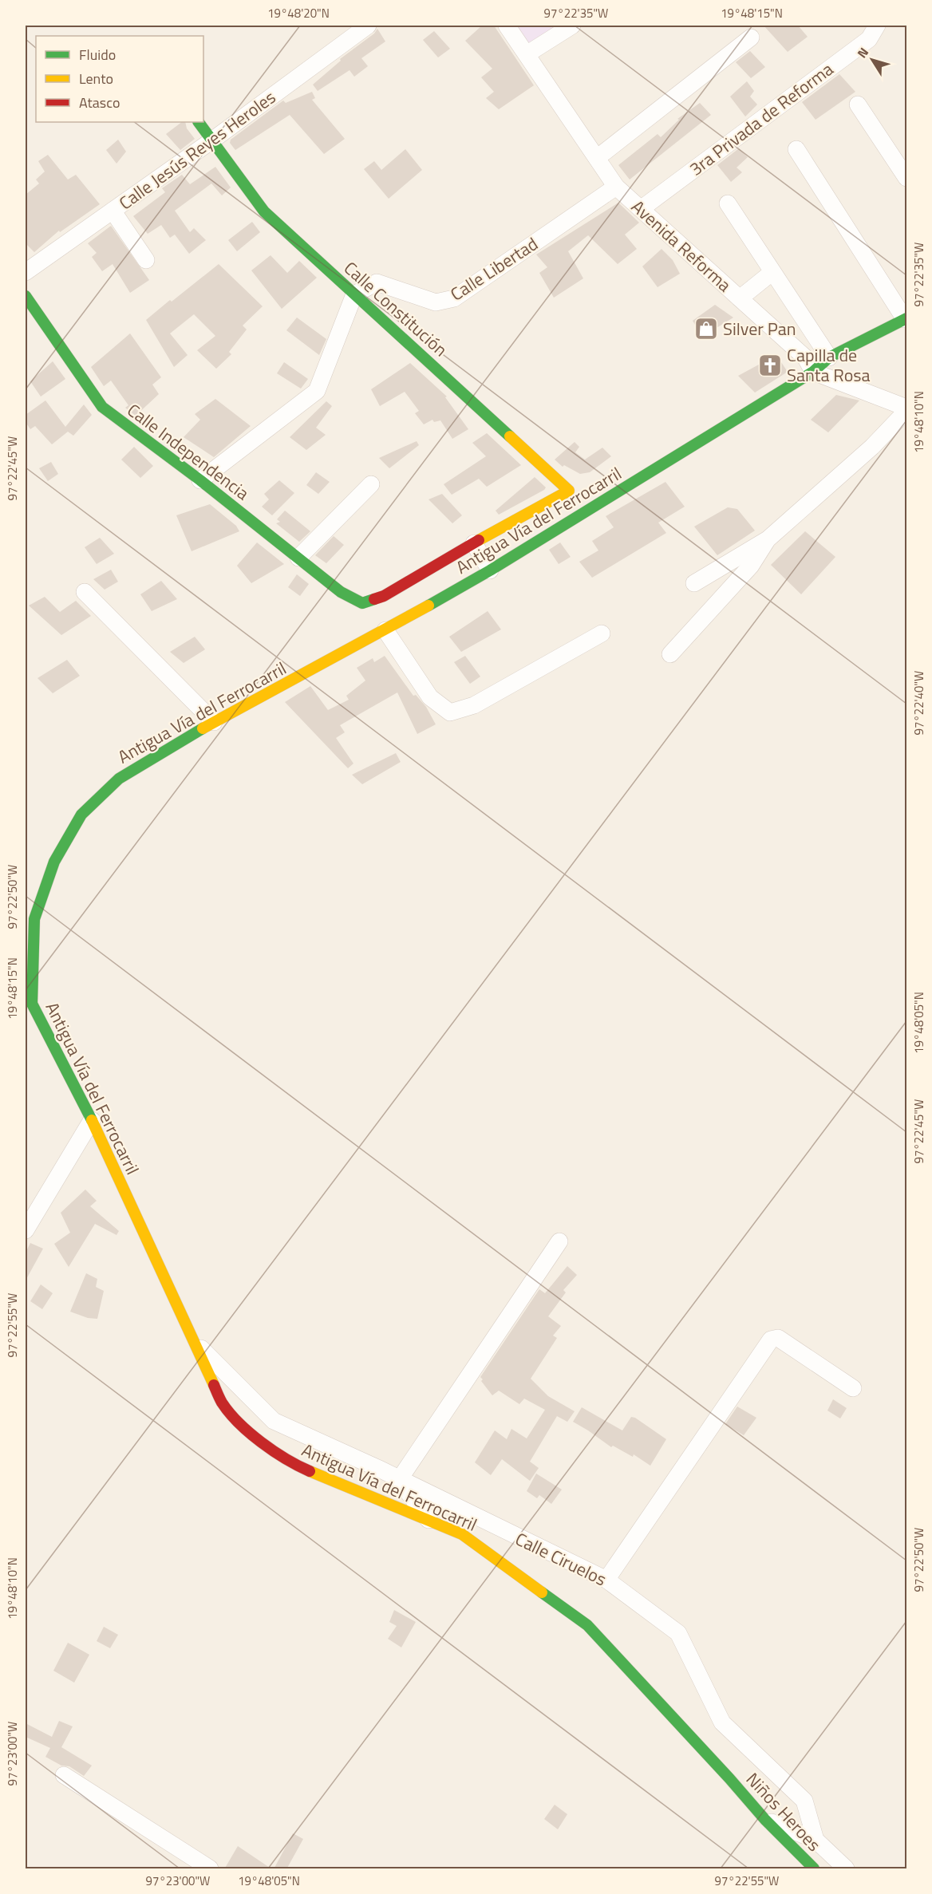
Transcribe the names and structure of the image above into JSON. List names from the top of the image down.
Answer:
{
  "streets": {
    "street": [
      "3ra Privada de Reforma",
      "Calle Jesús Reyes Heroles",
      "Avenida Reforma",
      "Calle Libertad",
      "Calle Constitución",
      "Calle Independencia",
      "Antigua Vía del Ferrocarril",
      "Calle Ciruelos",
      "Niños Heroes"
    ]
  },
  "crossings": [
    ["3ra Privada de Reforma", "Avenida Reforma"],
    ["Calle Jesús Reyes Heroles", "Calle Constitución"],
    ["Avenida Reforma", "Calle Libertad"],
    ["Avenida Reforma", "Antigua Vía del Ferrocarril"],
    ["Calle Libertad", "Calle Constitución"],
    ["Calle Constitución", "Calle Independencia"],
    ["Antigua Vía del Ferrocarril", "Calle Ciruelos"],
    ["Antigua Vía del Ferrocarril", "Niños Heroes"]
  ],
  "places": {
    "shop": ["Silver Pan"],
    "church": ["Capilla de Santa Rosa"]
  },
  "legend": ["Fluido", "Lento", "Atasco"],
  "north": "top left",
  "coordinates": [
    "19°48'20\"N",
    "97°22'35\"W",
    "19°48'15\"N",
    "19°48'10\"N",
    "97°22'45\"W",
    "97°22'40\"W",
    "97°22'50\"W",
    "19°48'05\"N",
    "97°22'55\"W",
    "97°23'00\"W"
  ]
}
